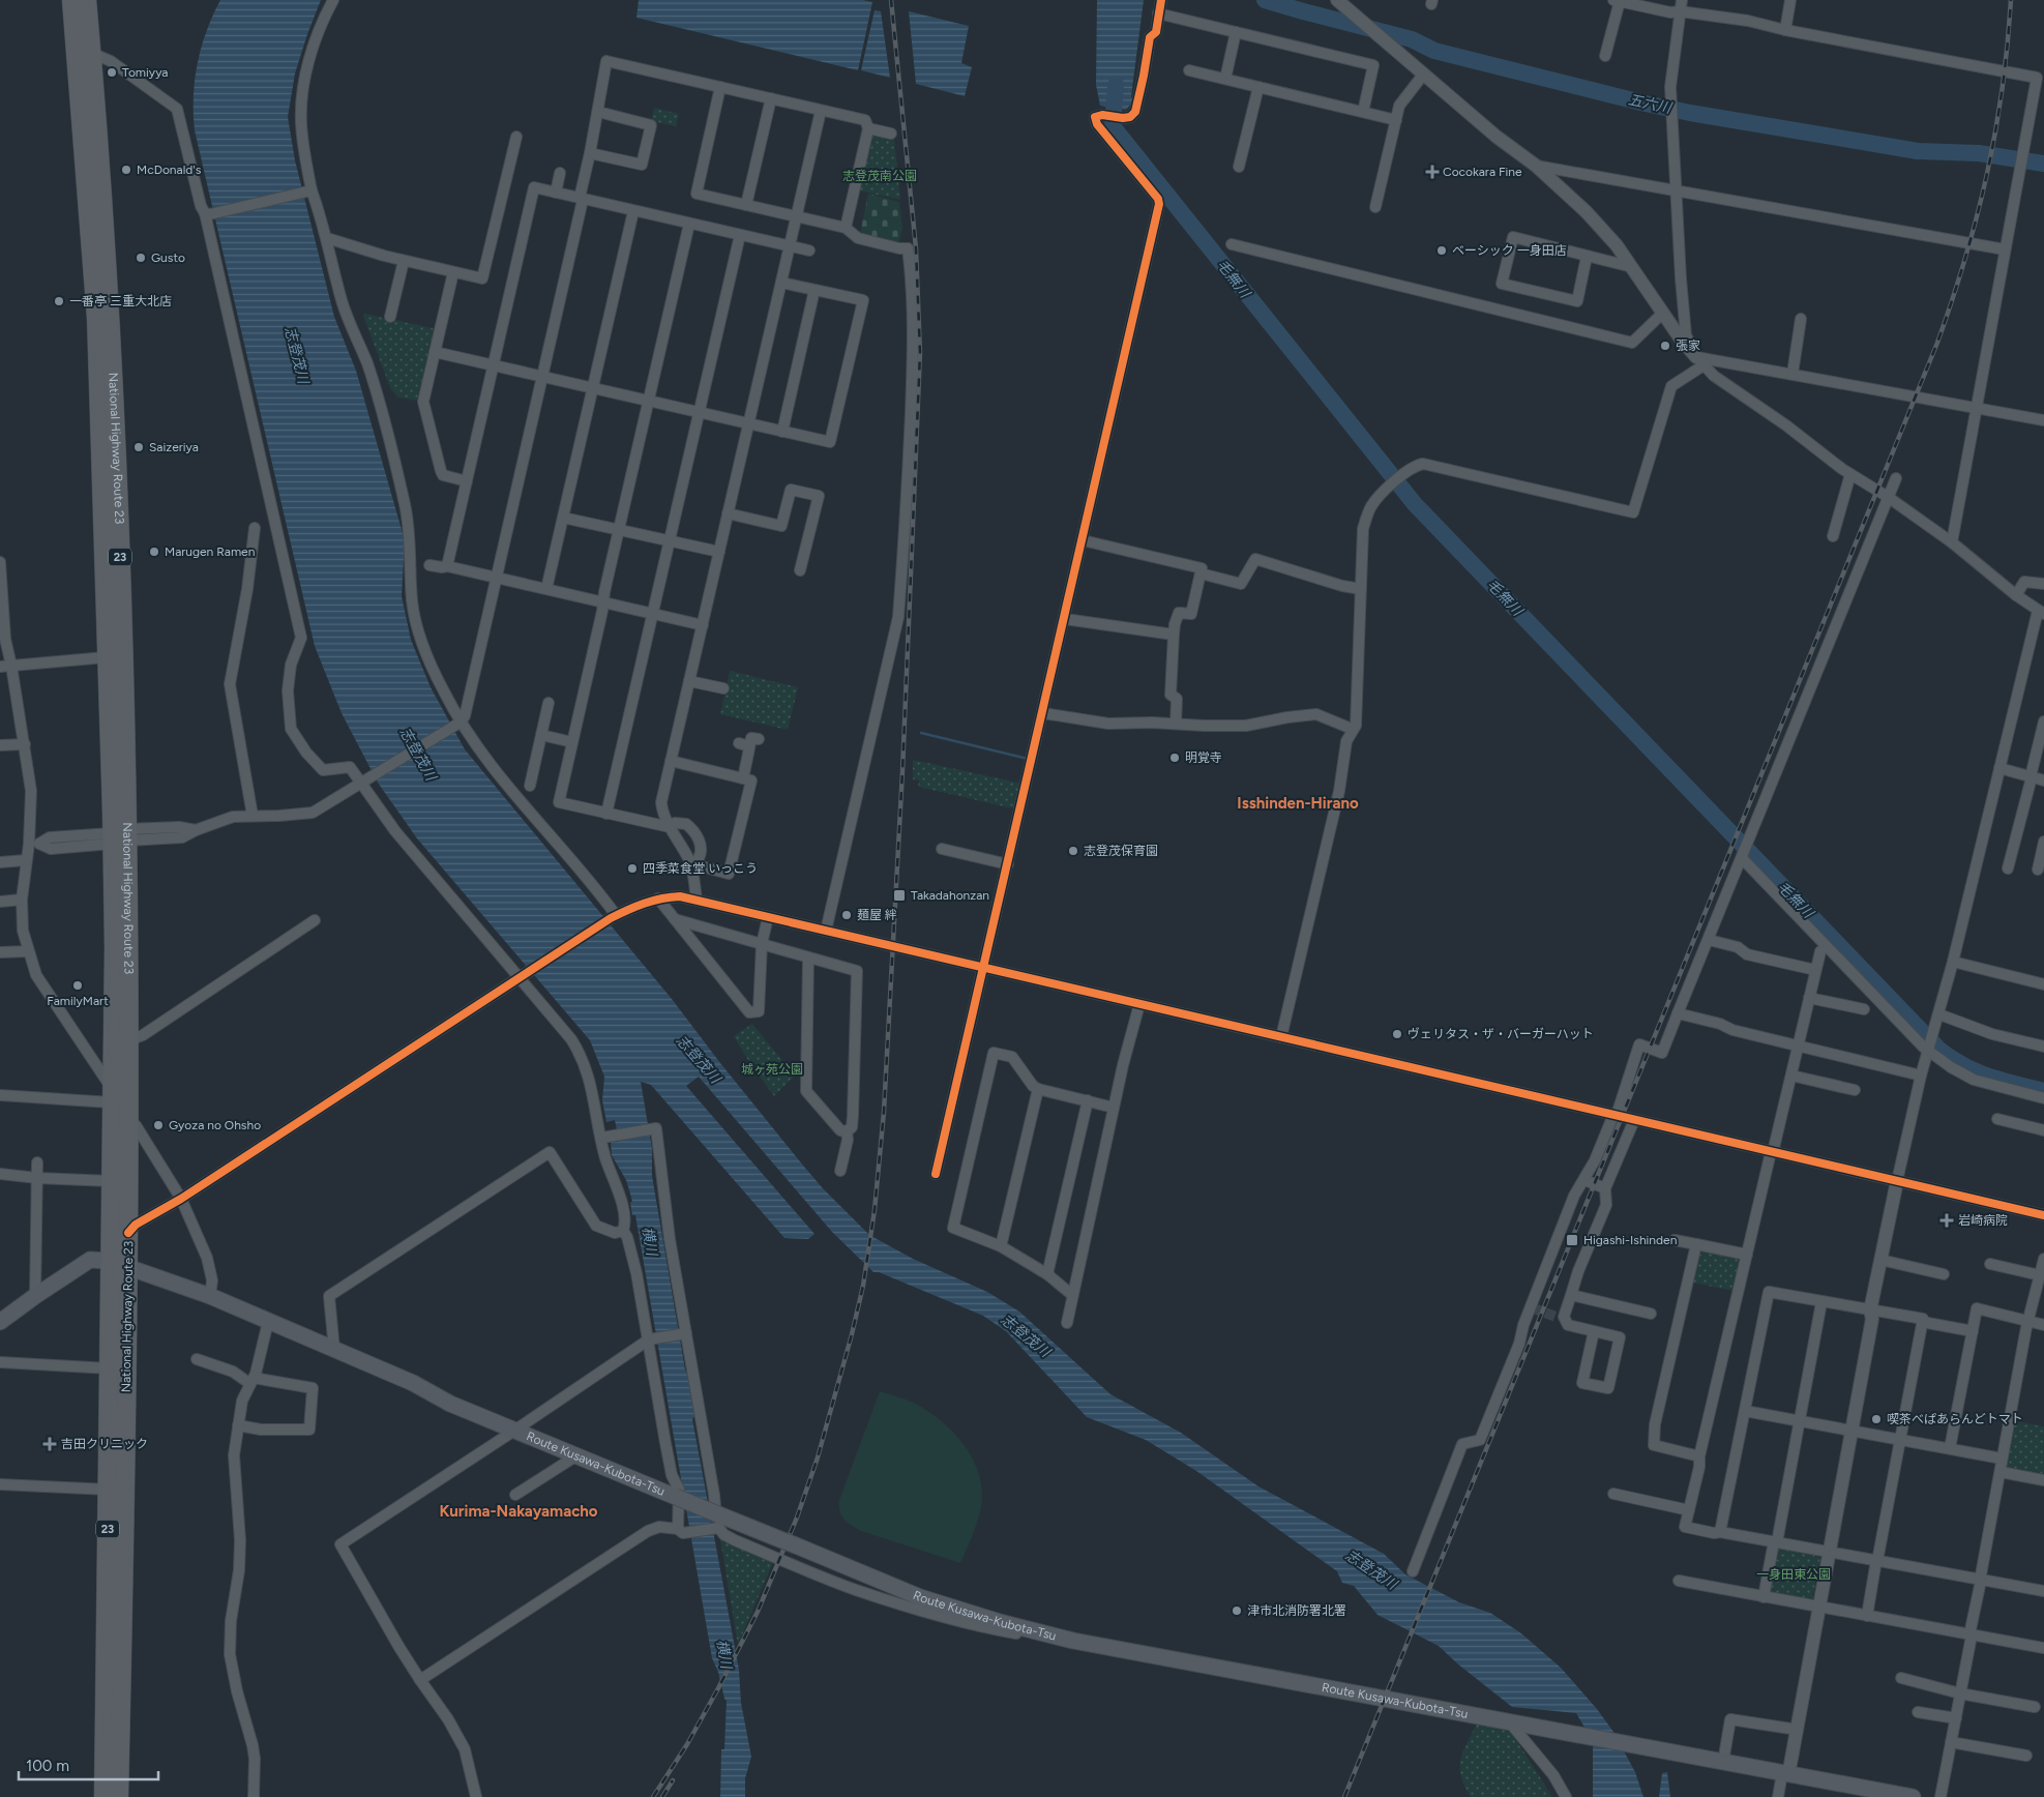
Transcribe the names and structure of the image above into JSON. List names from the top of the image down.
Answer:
{
  "streets": {
    "highway": ["National Highway Route 23", "23"],
    "main road": ["Route Kusawa-Kubota-Tsu"]
  },
  "crossings": [
    ["National Highway Route 23", "Route Kusawa-Kubota-Tsu"]
  ],
  "districts": ["Isshinden-Hirano", "Kurima-Nakayamacho"],
  "water": [
    "五六川",
    "毛無川",
    "志登茂川",
    "横川"
  ],
  "parks": ["志登茂南公園", "城ヶ苑公園", "一身田東公園"],
  "places": {
    "other": [
      "Tomiyya",
      "McDonald's",
      "ベーシック 一身田店",
      "Gusto",
      "一番亭 三重大北店",
      "張家",
      "Saizeriya",
      "Marugen Ramen",
      "明覚寺",
      "志登茂保育園",
      "四季菜食堂 いっこう",
      "麺屋 絆",
      "FamilyMart",
      "ヴェリタス・ザ・バーガーハット",
      "Gyoza no Ohsho",
      "喫茶べぱあらんどトマト",
      "津市北消防署北署"
    ],
    "health": ["Cocokara Fine", "岩崎病院", "吉田クリニック"],
    "transit": ["Takadahonzan", "Higashi-Ishinden"]
  },
  "scale_bar": "100 m"
}
